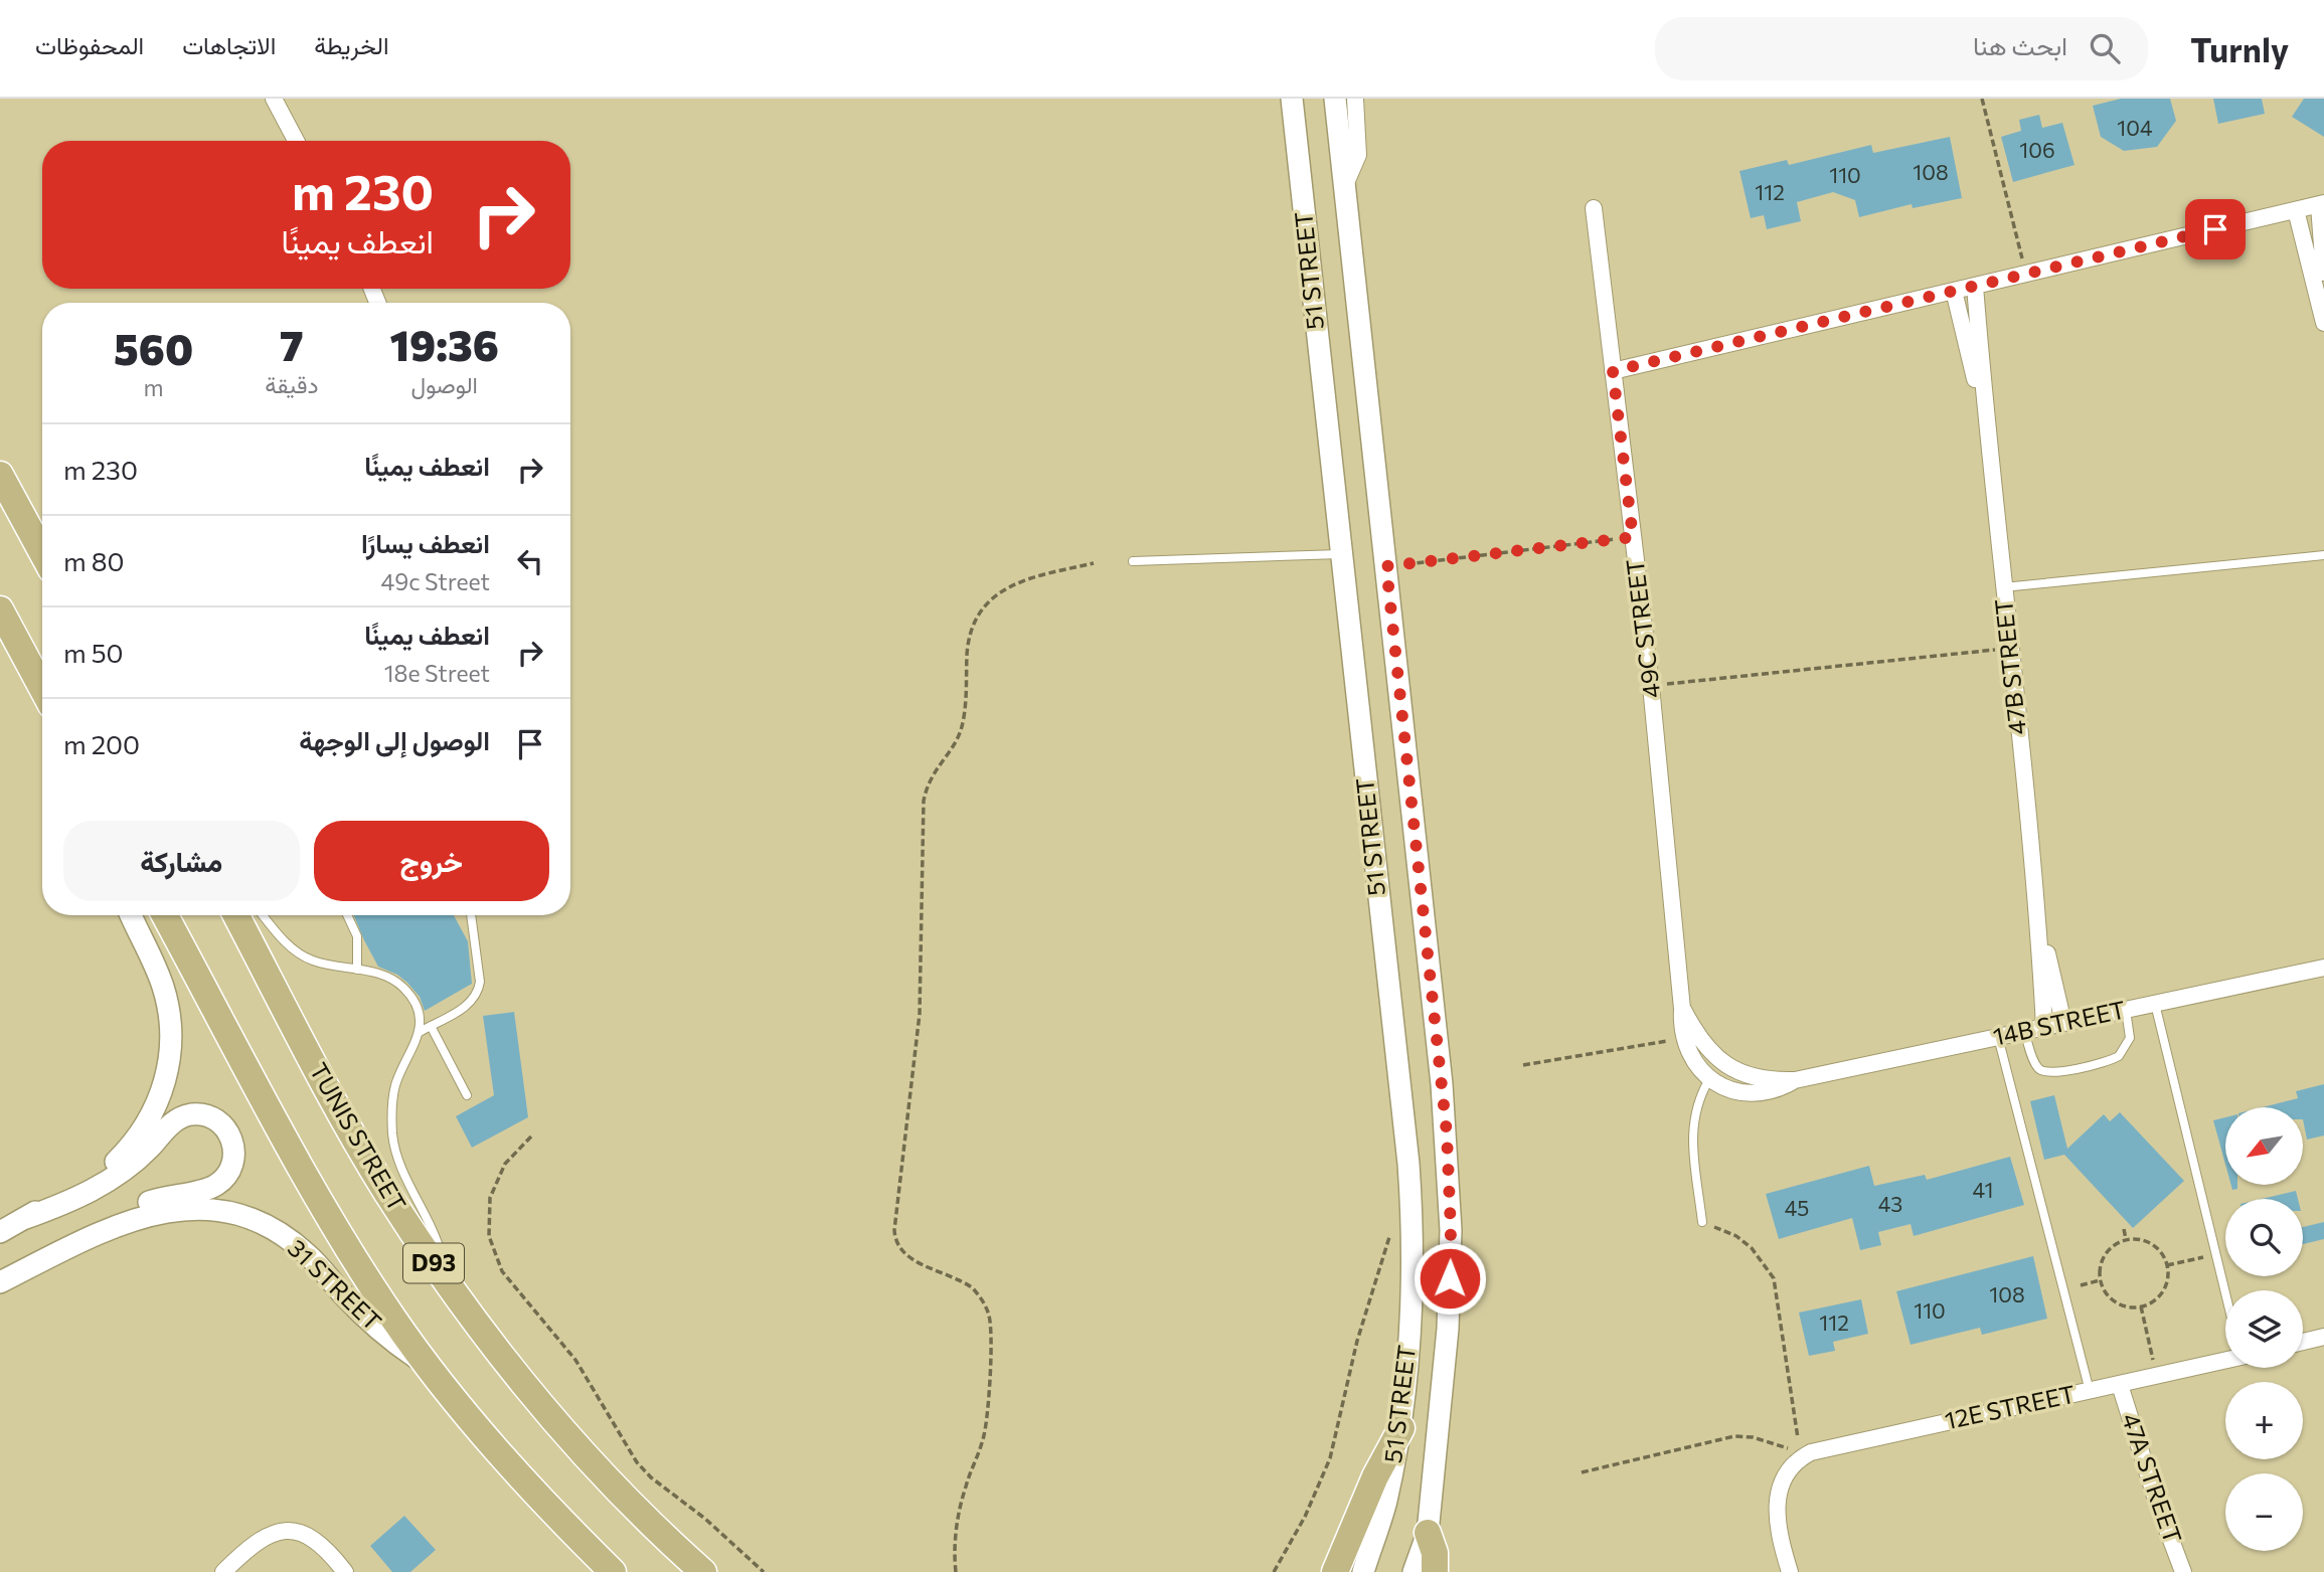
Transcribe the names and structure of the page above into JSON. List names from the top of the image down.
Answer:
{
  "streets": {
    "main road": ["TUNIS STREET", "D93"],
    "street": [
      "51 STREET",
      "49C STREET",
      "47B STREET",
      "14B STREET",
      "31 STREET",
      "12E STREET",
      "47A STREET"
    ]
  },
  "crossings": [
    ["49C STREET", "14B STREET"],
    ["47B STREET", "14B STREET"],
    ["D93", "31 STREET"],
    ["12E STREET", "47A STREET"]
  ],
  "house_numbers": [
    "104",
    "106",
    "108",
    "110",
    "112",
    "41",
    "43",
    "45",
    "108",
    "110",
    "112"
  ],
  "north": "bottom left",
  "page": {
    "header": "Turnly",
    "search": "ابحث هنا",
    "nav": ["الخريطة", "الاتجاهات", "المحفوظات"],
    "turn": ["230 m", "انعطف يمينًا"],
    "eta": [
      "19:36",
      "الوصول",
      "7",
      "دقيقة",
      "560",
      "m"
    ],
    "list": [
      {
        "name": "انعطف يمينًا",
        "value": "230 m"
      },
      {
        "name": "انعطف يسارًا",
        "note": "49c Street",
        "value": "80 m"
      },
      {
        "name": "انعطف يمينًا",
        "note": "18e Street",
        "value": "50 m"
      },
      {
        "name": "الوصول إلى الوجهة",
        "value": "200 m"
      }
    ],
    "buttons": ["خروج", "مشاركة"],
    "map_buttons": ["+", "−"]
  }
}
